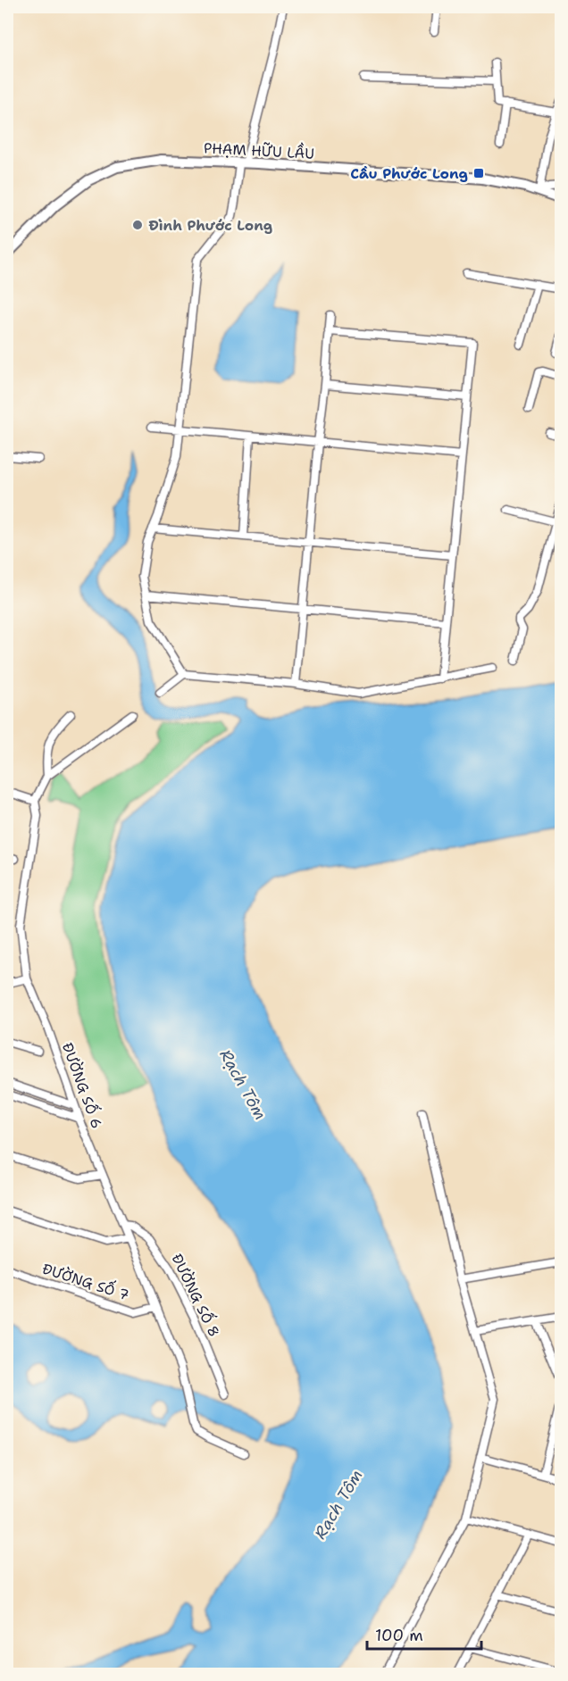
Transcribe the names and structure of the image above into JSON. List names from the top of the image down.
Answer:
{
  "streets": {
    "main road": ["PHẠM HỮU LẦU"],
    "street": ["ĐƯỜNG SỐ 6", "ĐƯỜNG SỐ 7", "ĐƯỜNG SỐ 8"]
  },
  "crossings": [
    ["ĐƯỜNG SỐ 6", "ĐƯỜNG SỐ 7"],
    ["ĐƯỜNG SỐ 6", "ĐƯỜNG SỐ 8"]
  ],
  "water": ["Rạch Tôm"],
  "places": {
    "transit": ["Cầu Phước Long"],
    "other": ["Đình Phước Long"]
  },
  "scale_bar": "100 m"
}
